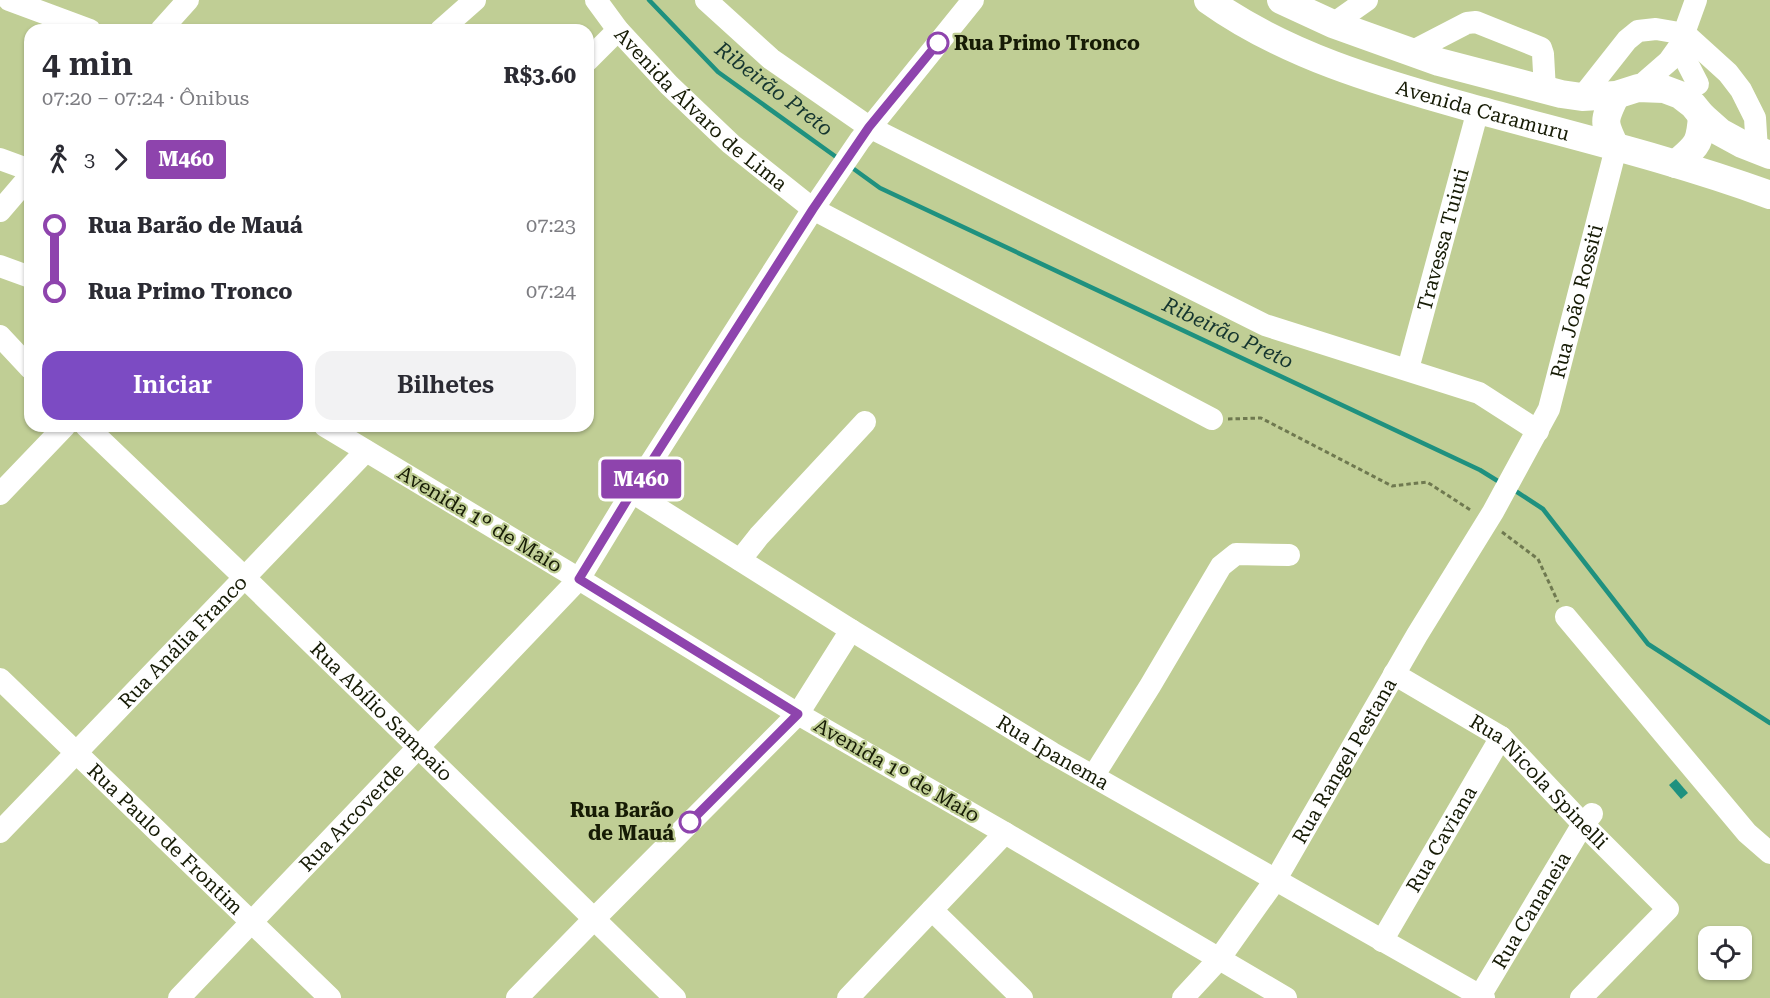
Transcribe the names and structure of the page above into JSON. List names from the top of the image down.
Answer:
{
  "streets": {
    "main road": ["Avenida Caramuru"],
    "street": [
      "Avenida Álvaro de Lima",
      "Travessa Tuiuti",
      "Rua João Rossiti",
      "Avenida 1º de Maio",
      "Rua Anália Franco",
      "Rua Abílio Sampaio",
      "Rua Ipanema",
      "Rua Rangel Pestana",
      "Rua Nicola Spinelli",
      "Rua Arcoverde",
      "Rua Paulo de Frontim",
      "Rua Caviana",
      "Rua Cananeia"
    ]
  },
  "crossings": [
    ["Avenida Caramuru", "Travessa Tuiuti"],
    ["Avenida Caramuru", "Rua João Rossiti"],
    ["Rua João Rossiti", "Rua Rangel Pestana"],
    ["Avenida 1º de Maio", "Rua Anália Franco"],
    ["Avenida 1º de Maio", "Rua Rangel Pestana"],
    ["Avenida 1º de Maio", "Rua Arcoverde"],
    ["Rua Anália Franco", "Rua Abílio Sampaio"],
    ["Rua Anália Franco", "Rua Paulo de Frontim"],
    ["Rua Abílio Sampaio", "Rua Arcoverde"],
    ["Rua Ipanema", "Rua Rangel Pestana"],
    ["Rua Ipanema", "Rua Arcoverde"],
    ["Rua Ipanema", "Rua Caviana"],
    ["Rua Ipanema", "Rua Cananeia"],
    ["Rua Rangel Pestana", "Rua Nicola Spinelli"],
    ["Rua Nicola Spinelli", "Rua Caviana"],
    ["Rua Nicola Spinelli", "Rua Cananeia"],
    ["Rua Arcoverde", "Rua Paulo de Frontim"]
  ],
  "water": ["Ribeirão Preto"],
  "places": ["Rua Primo Tronco", "Rua Barão de Mauá"],
  "lines": ["bus line M460"],
  "page": {
    "on_map": "M460",
    "heading": ["4 min", "07:20 – 07:24 · Ônibus", "R$3.60"],
    "legs": ["3", "M460"],
    "list": [
      {
        "name": "Rua Barão de Mauá",
        "value": "07:23"
      },
      {
        "name": "Rua Primo Tronco",
        "value": "07:24"
      }
    ],
    "buttons": ["Iniciar", "Bilhetes"]
  }
}
